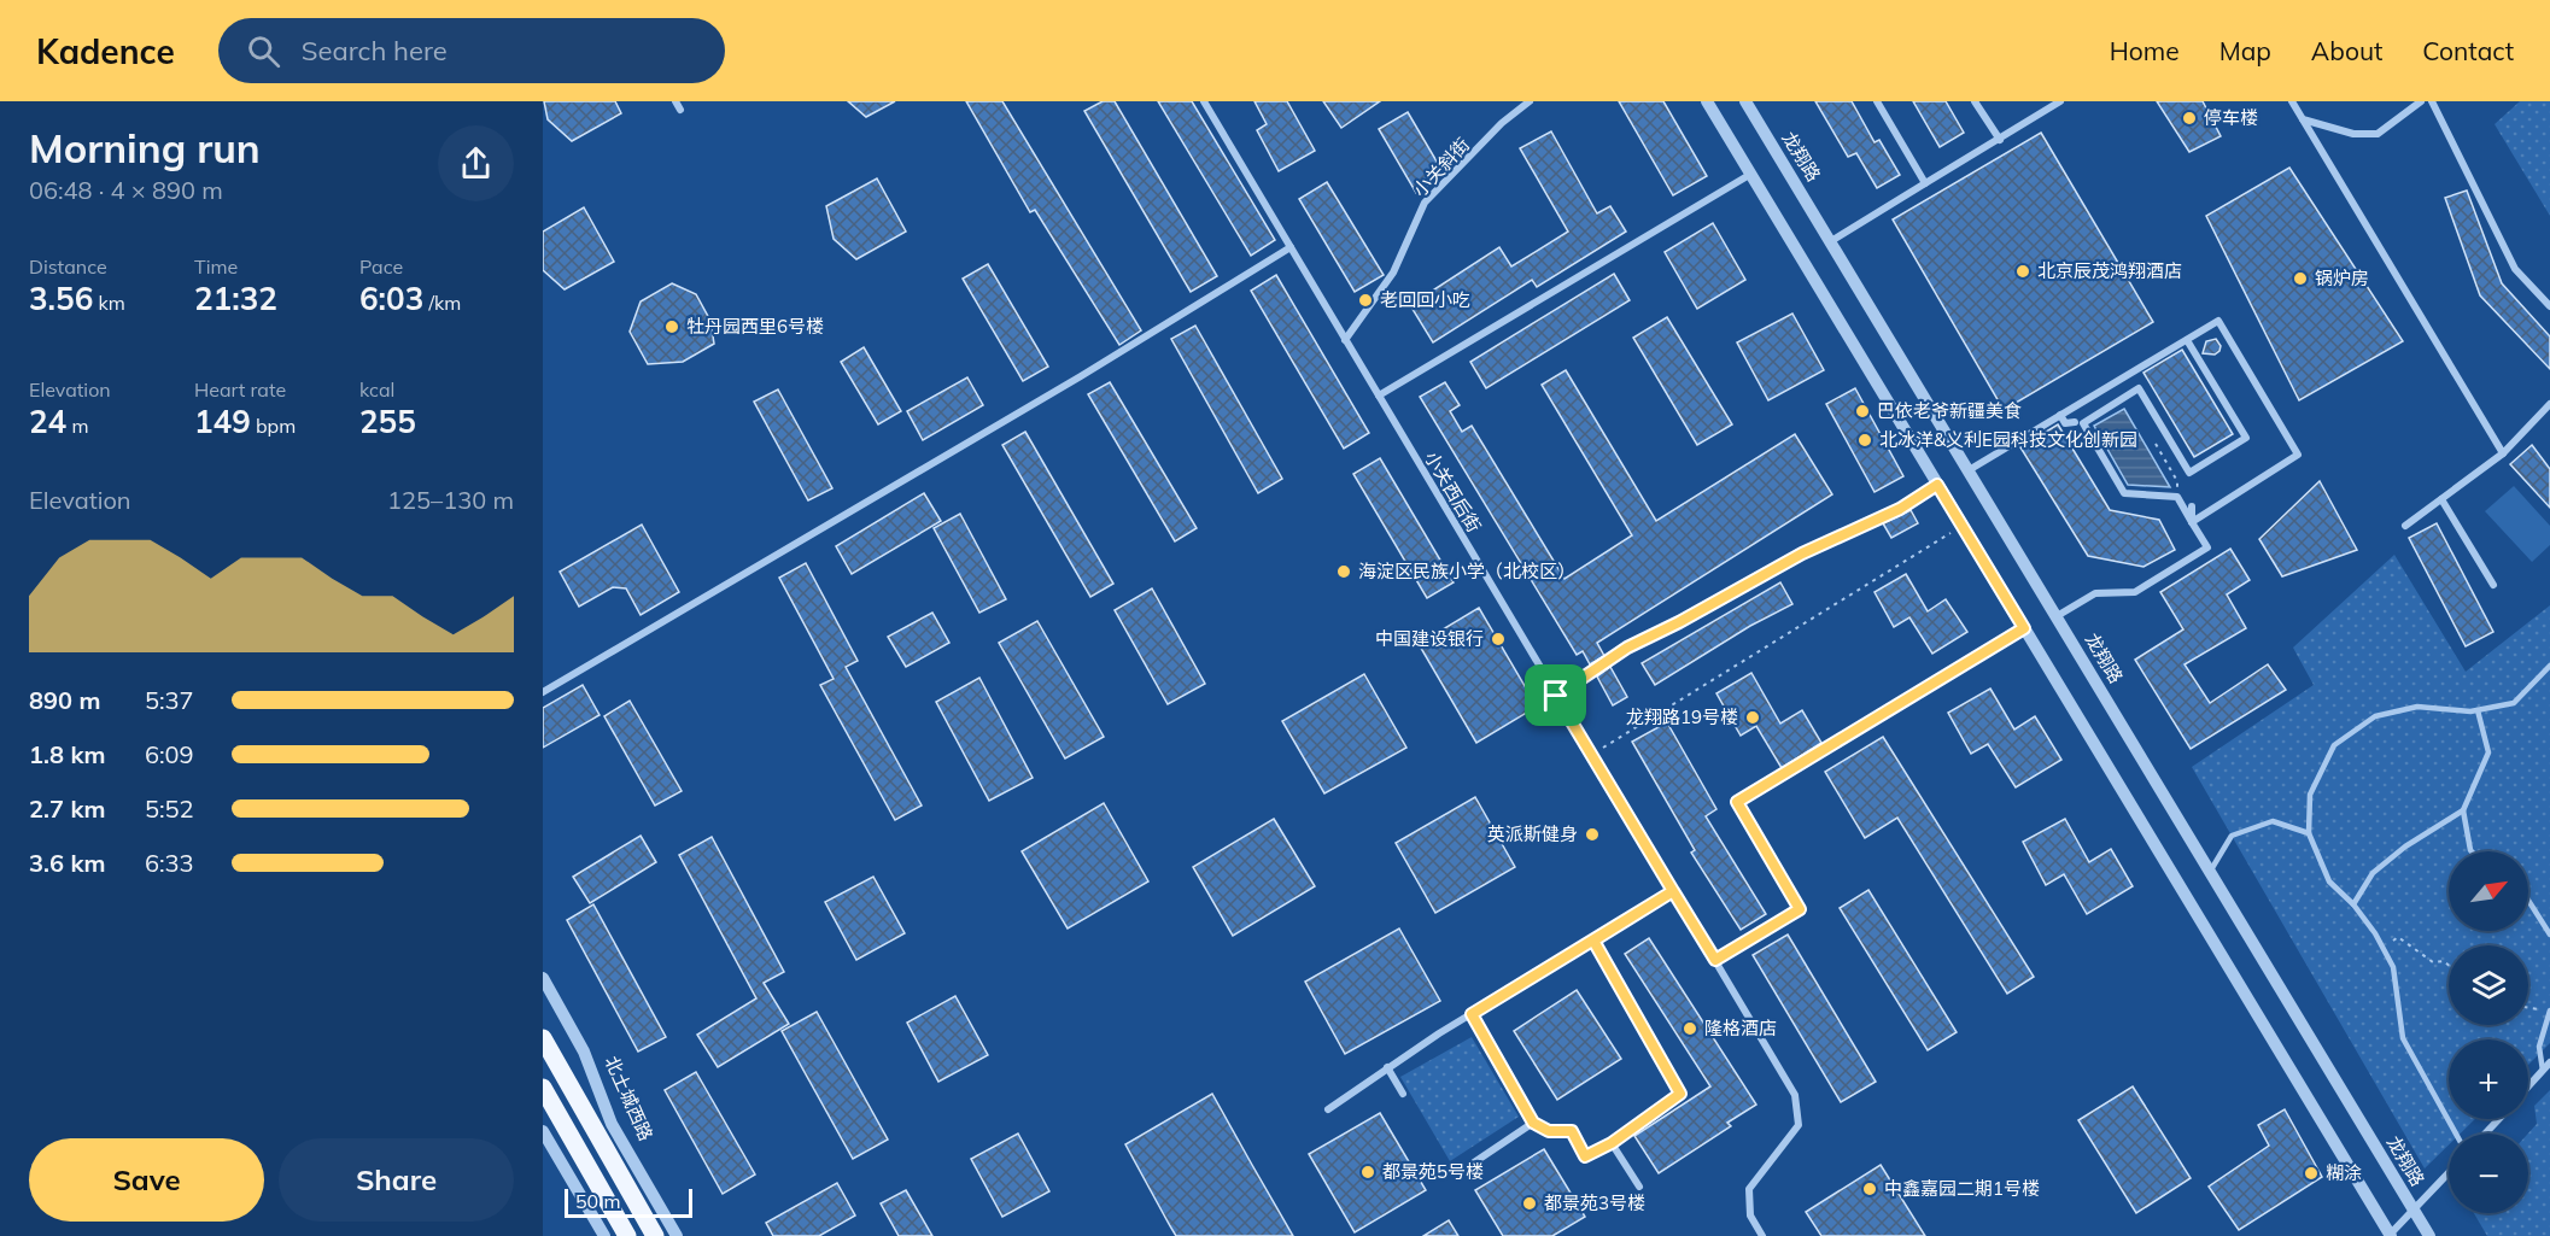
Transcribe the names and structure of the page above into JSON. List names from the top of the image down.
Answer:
{
  "streets": {
    "street": [
      "龙翔路",
      "小关斜街",
      "小关西后街",
      "北土城西路"
    ]
  },
  "crossings": [
    ["小关斜街", "小关西后街"]
  ],
  "places": [
    "停车楼",
    "北京辰茂鸿翔酒店",
    "锅炉房",
    "老回回小吃",
    "牡丹园西里6号楼",
    "巴依老爷新疆美食",
    "北冰洋&义利E园科技文化创新园",
    "海淀区民族小学（北校区）",
    "中国建设银行",
    "龙翔路19号楼",
    "英派斯健身",
    "隆格酒店",
    "都景苑5号楼",
    "糊涂",
    "中鑫嘉园二期1号楼",
    "都景苑3号楼"
  ],
  "scale_bar": "50 m",
  "north": "top right",
  "page": {
    "header": "Kadence",
    "search": "Search here",
    "nav": [
      "Home",
      "Map",
      "About",
      "Contact"
    ],
    "heading": ["Morning run", "06:48 · 4 × 890 m"],
    "stats": [
      ["Distance", "3.56 km"],
      ["Time", "21:32"],
      ["Pace", "6:03 /km"],
      ["Elevation", "24 m"],
      ["Heart rate", "149 bpm"],
      ["kcal", "255"]
    ],
    "chart": ["Elevation", "125–130 m"],
    "list": [
      {
        "name": "890 m",
        "note": "5:37"
      },
      {
        "name": "1.8 km",
        "note": "6:09"
      },
      {
        "name": "2.7 km",
        "note": "5:52"
      },
      {
        "name": "3.6 km",
        "note": "6:33"
      }
    ],
    "map_buttons": ["+", "−"],
    "buttons": ["Save", "Share"],
    "scale": "50 m"
  }
}
